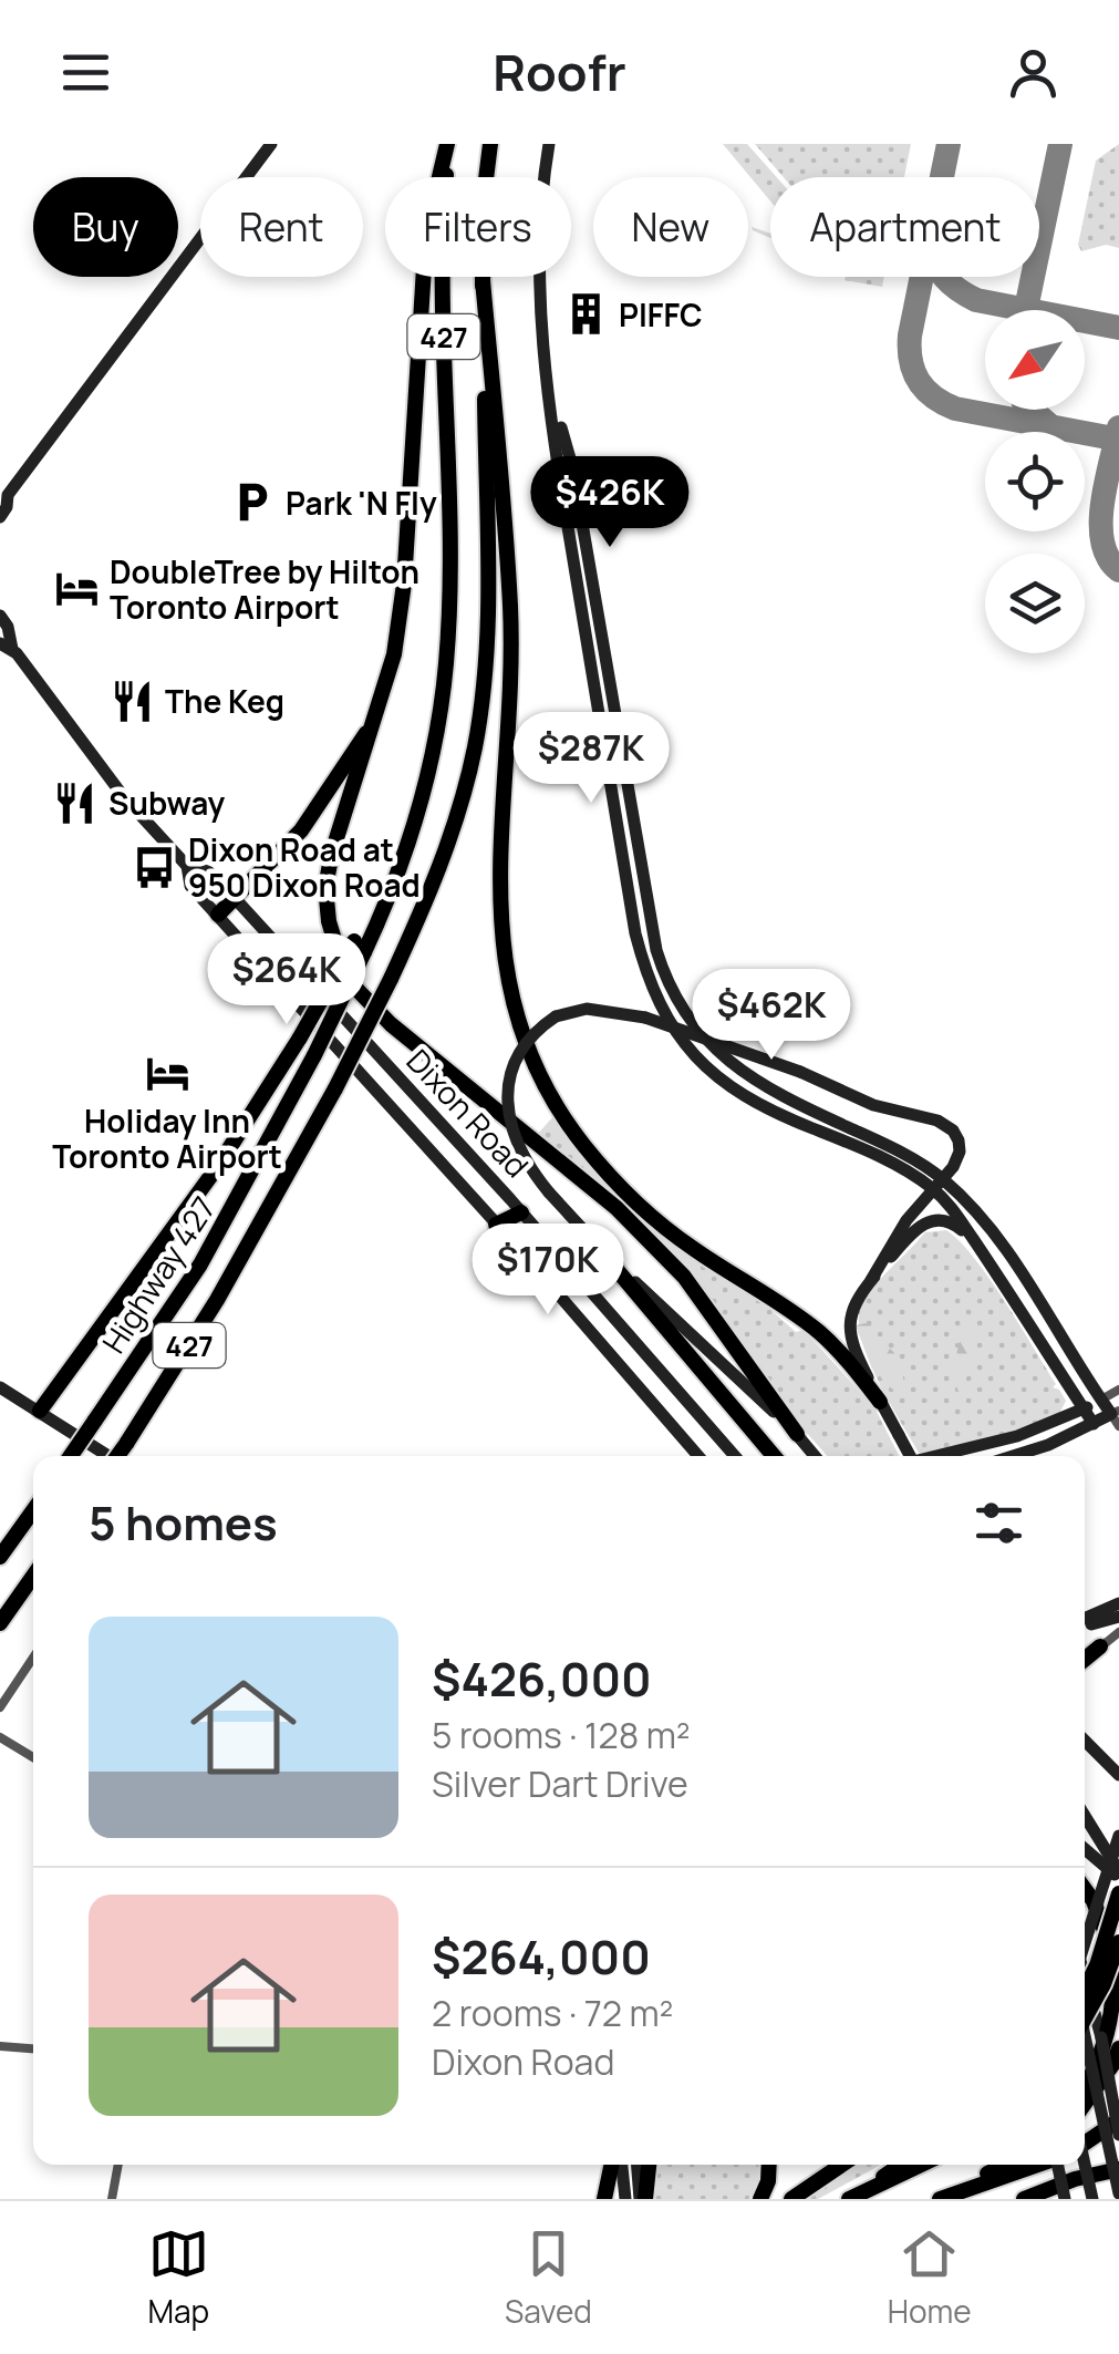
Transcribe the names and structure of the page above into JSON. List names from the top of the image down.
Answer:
{
  "streets": {
    "highway": ["427", "Highway 427"],
    "street": ["Dixon Road"]
  },
  "places": {
    "building": ["PIFFC"],
    "parking": ["Park 'N Fly"],
    "hotel": ["DoubleTree by Hilton Toronto Airport", "Holiday Inn Toronto Airport"],
    "restaurant": ["The Keg", "Subway"],
    "bus stop": ["Dixon Road at 950 Dixon Road"]
  },
  "north": "bottom left",
  "page": {
    "header": "Roofr",
    "chip": [
      "Buy",
      "Rent",
      "Filters",
      "New",
      "Apartment"
    ],
    "price": [
      "$426K",
      "$287K",
      "$264K",
      "$462K",
      "$170K"
    ],
    "heading": "5 homes",
    "list": [
      {
        "name": "$426,000",
        "note": "5 rooms · 128 m² · Silver Dart Drive"
      },
      {
        "name": "$264,000",
        "note": "2 rooms · 72 m² · Dixon Road"
      }
    ],
    "tabs": ["Map", "Saved", "Home"]
  }
}
